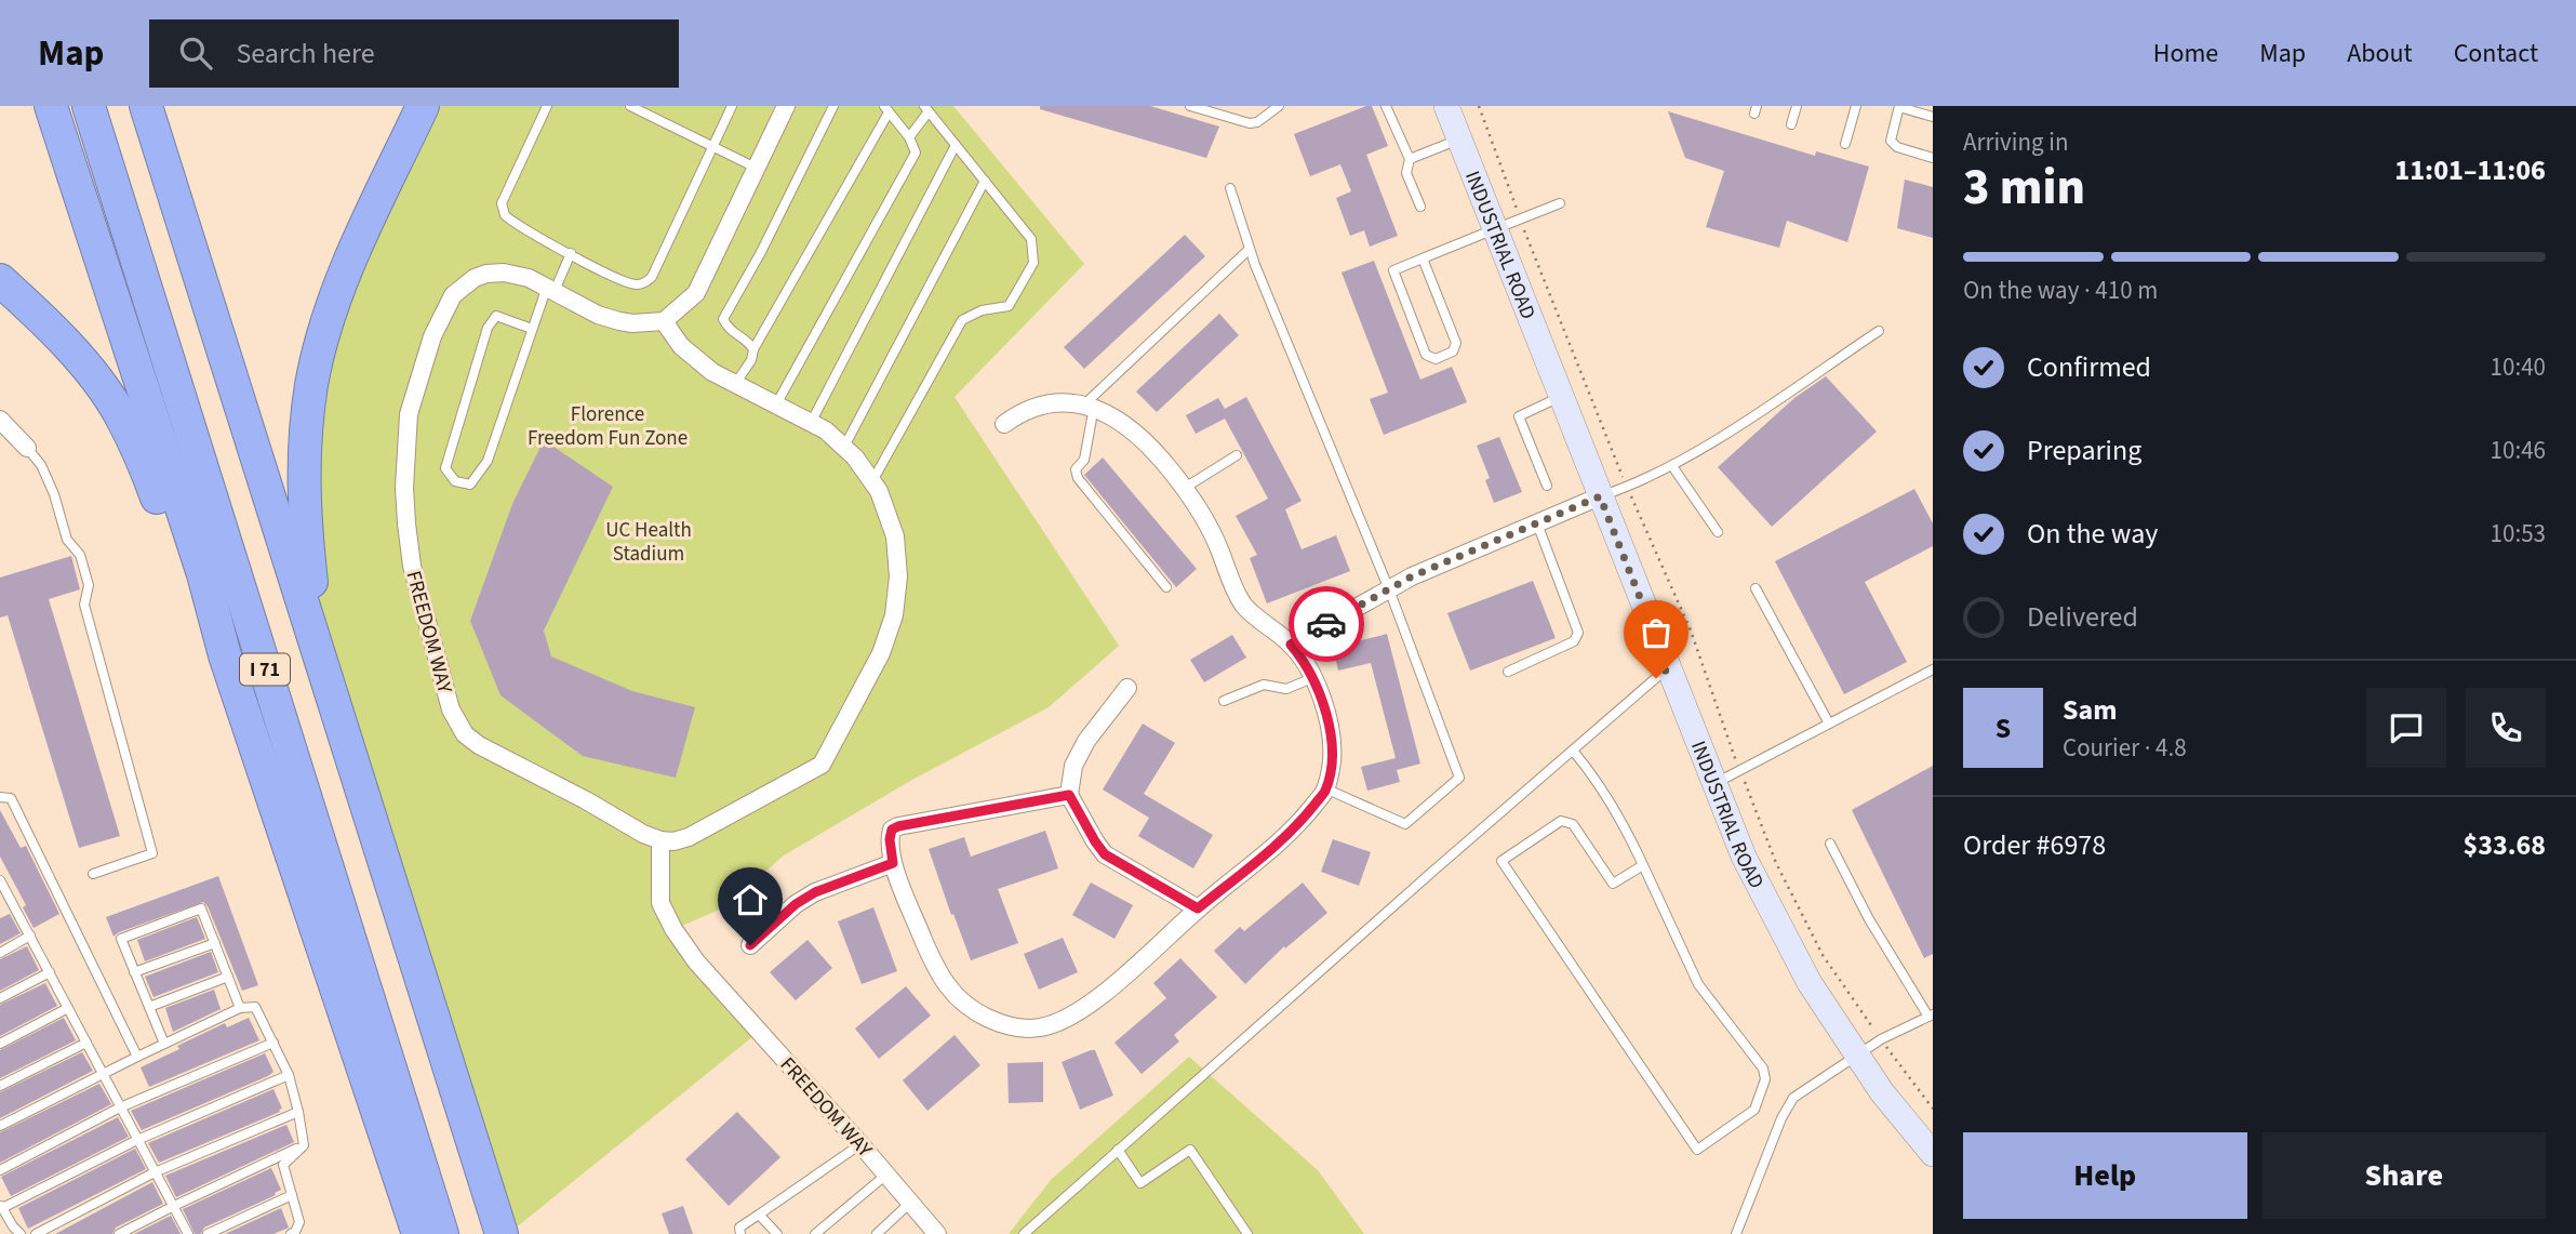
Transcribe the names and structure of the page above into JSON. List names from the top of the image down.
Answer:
{
  "streets": {
    "highway": ["I 71"],
    "main road": ["INDUSTRIAL ROAD"],
    "street": ["FREEDOM WAY"]
  },
  "parks": ["Florence Freedom Fun Zone", "UC Health Stadium"],
  "page": {
    "header": "Map",
    "search": "Search here",
    "nav": [
      "Home",
      "Map",
      "About",
      "Contact"
    ],
    "heading": ["3 min", "Arriving in", "11:01–11:06"],
    "panel": [
      "Sam",
      "Courier · 4.8",
      "Order #6978",
      "$33.68"
    ],
    "bar": "On the way · 410 m",
    "list": [
      ["Confirmed", "10:40"],
      ["Preparing", "10:46"],
      ["On the way", "10:53"],
      "Delivered"
    ],
    "round": "S",
    "buttons": ["Help", "Share"]
  }
}
